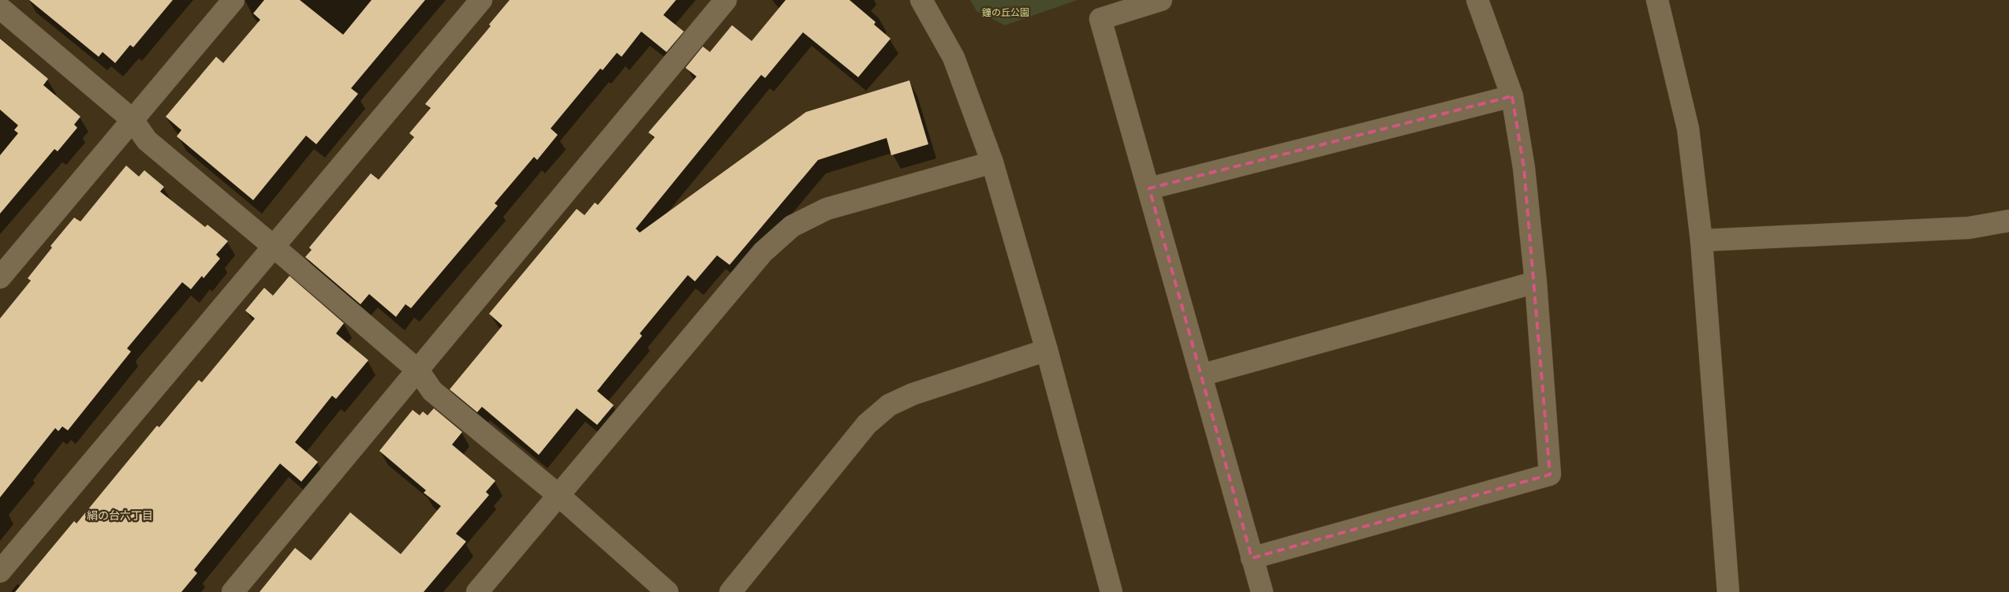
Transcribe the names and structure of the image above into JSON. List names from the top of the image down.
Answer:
{
  "districts": ["絹の台六丁目"],
  "parks": ["鐘の丘公園"]
}
